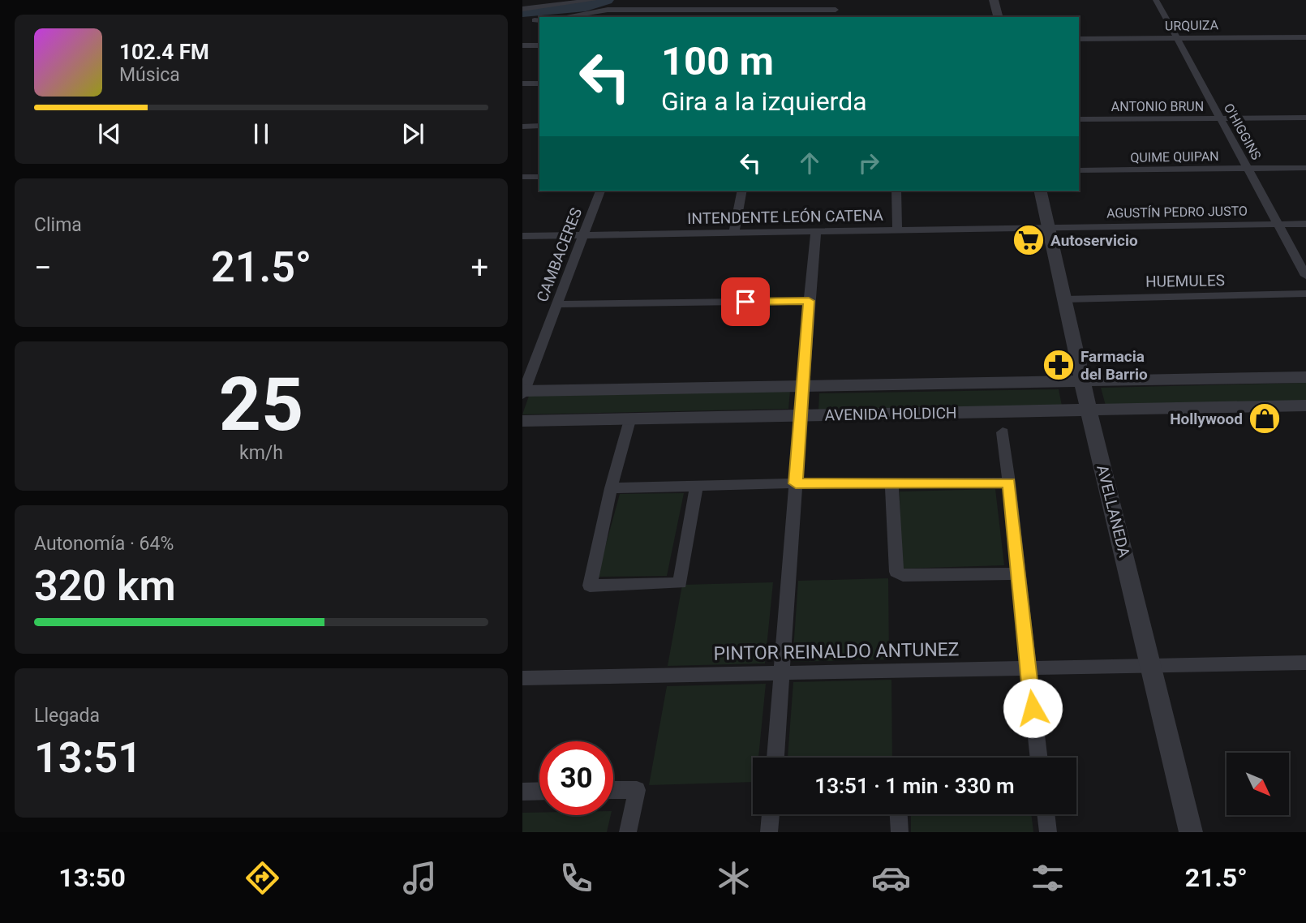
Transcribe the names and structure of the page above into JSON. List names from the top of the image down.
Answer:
{
  "streets": {
    "street": [
      "URQUIZA",
      "ANTONIO BRUN",
      "O'HIGGINS",
      "QUIME QUIPAN",
      "AGUSTÍN PEDRO JUSTO",
      "INTENDENTE LEÓN CATENA",
      "CAMBACERES",
      "HUEMULES",
      "AVENIDA HOLDICH",
      "AVELLANEDA",
      "PINTOR REINALDO ANTUNEZ"
    ]
  },
  "crossings": [
    ["URQUIZA", "O'HIGGINS"],
    ["ANTONIO BRUN", "O'HIGGINS"],
    ["O'HIGGINS", "QUIME QUIPAN"],
    ["O'HIGGINS", "AGUSTÍN PEDRO JUSTO"],
    ["AGUSTÍN PEDRO JUSTO", "INTENDENTE LEÓN CATENA"],
    ["AGUSTÍN PEDRO JUSTO", "AVELLANEDA"],
    ["INTENDENTE LEÓN CATENA", "CAMBACERES"],
    ["INTENDENTE LEÓN CATENA", "AVELLANEDA"],
    ["CAMBACERES", "AVENIDA HOLDICH"],
    ["HUEMULES", "AVELLANEDA"],
    ["AVENIDA HOLDICH", "AVELLANEDA"],
    ["AVELLANEDA", "PINTOR REINALDO ANTUNEZ"]
  ],
  "places": {
    "supermarket": ["Autoservicio"],
    "pharmacy": ["Farmacia del Barrio"],
    "shop": ["Hollywood"]
  },
  "north": "bottom right",
  "page": {
    "turn": ["100 m", "Gira a la izquierda"],
    "song": ["102.4 FM", "Música"],
    "tile": [
      "Clima",
      ["25", "km/h"],
      ["Autonomía · 64%", "320 km"],
      ["Llegada", "13:51"]
    ],
    "heat": ["−", "21.5°", "+"],
    "limit": "30",
    "trip": "13:51 · 1 min · 330 m",
    "tabs": ["13:50", "21.5°"]
  }
}
